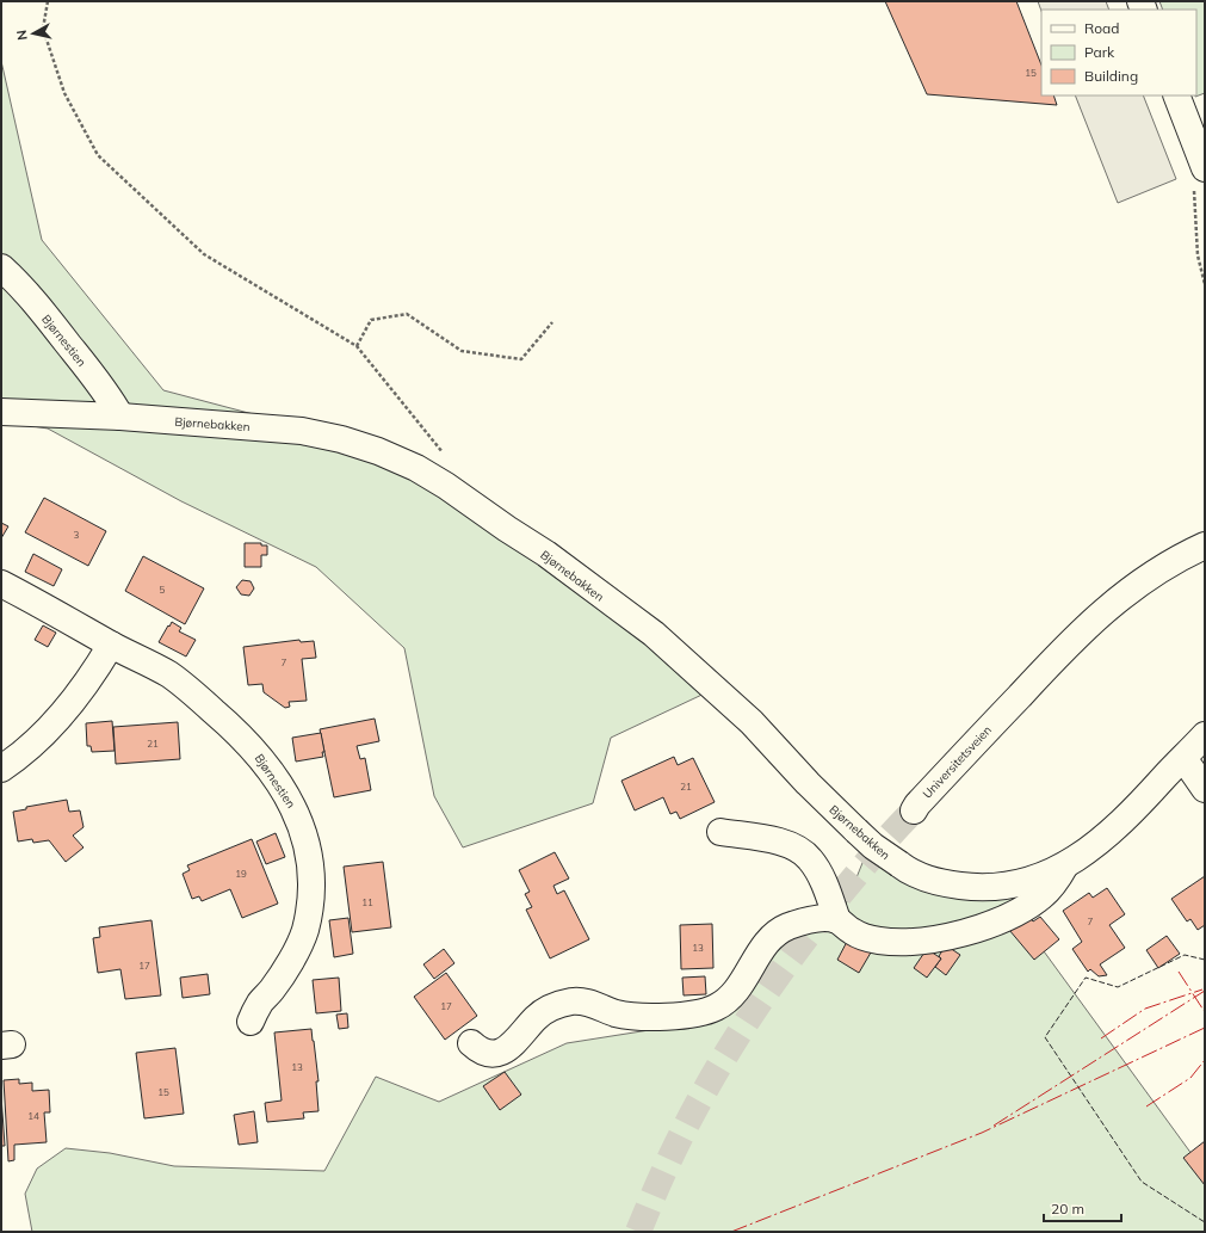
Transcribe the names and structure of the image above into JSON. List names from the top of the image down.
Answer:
{
  "streets": {
    "street": ["Bjørnestien", "Bjørnebakken", "Universitetsveien"]
  },
  "crossings": [
    ["Bjørnestien", "Bjørnebakken"]
  ],
  "house_numbers": [
    "15",
    "3",
    "5",
    "7",
    "21",
    "21",
    "19",
    "11",
    "7",
    "13",
    "17",
    "17",
    "13",
    "15",
    "14"
  ],
  "legend": ["Road", "Park", "Building"],
  "scale_bar": "20 m",
  "north": "left"
}
